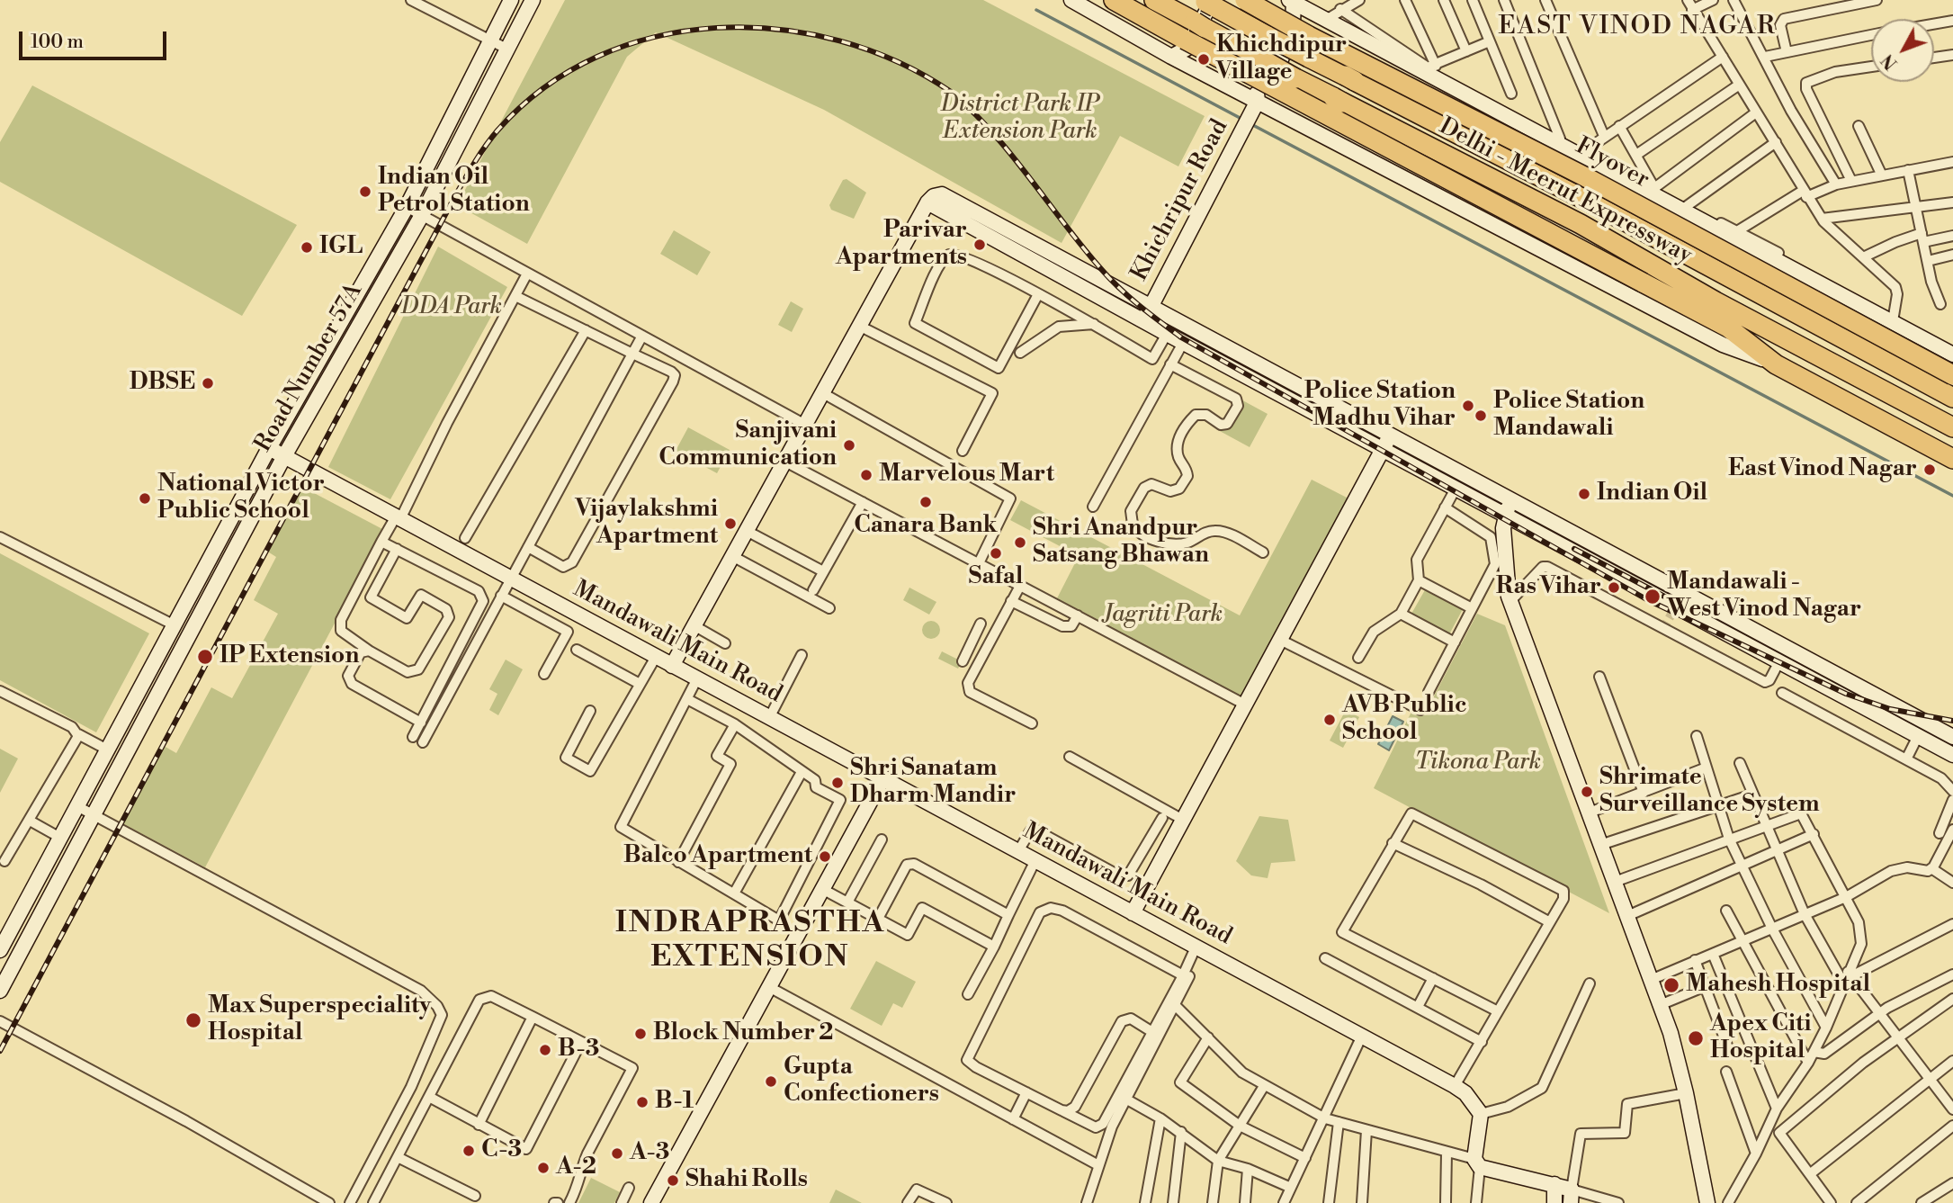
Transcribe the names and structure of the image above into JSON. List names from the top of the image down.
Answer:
{
  "streets": {
    "highway": ["Flyover", "Delhi - Meerut Expressway"],
    "street": ["Khichripur Road", "Road Number 57A", "Mandawali Main Road"]
  },
  "crossings": [
    ["Road Number 57A", "Mandawali Main Road"]
  ],
  "districts": ["EAST VINOD NAGAR", "INDRAPRASTHA EXTENSION"],
  "parks": [
    "District Park IP Extension Park",
    "DDA Park",
    "Jagriti Park",
    "Tikona Park"
  ],
  "places": [
    "Khichdipur Village",
    "Indian Oil Petrol Station",
    "Parivar Apartments",
    "IGL",
    "DBSE",
    "Police Station Madhu Vihar",
    "Police Station Mandawali",
    "Sanjivani Communication",
    "East Vinod Nagar",
    "Marvelous Mart",
    "Indian Oil",
    "National Victor Public School",
    "Canara Bank",
    "Vijaylakshmi Apartment",
    "Shri Anandpur Satsang Bhawan",
    "Safal",
    "Ras Vihar",
    "Mandawali - West Vinod Nagar",
    "IP Extension",
    "AVB Public School",
    "Shri Sanatam Dharm Mandir",
    "Shrimate Surveillance System",
    "Balco Apartment",
    "Mahesh Hospital",
    "Max Superspeciality Hospital",
    "Block Number 2",
    "Apex Citi Hospital",
    "B-3",
    "Gupta Confectioners",
    "B-1",
    "C-3",
    "A-3",
    "A-2",
    "Shahi Rolls"
  ],
  "scale_bar": "100 m",
  "north": "bottom left"
}
